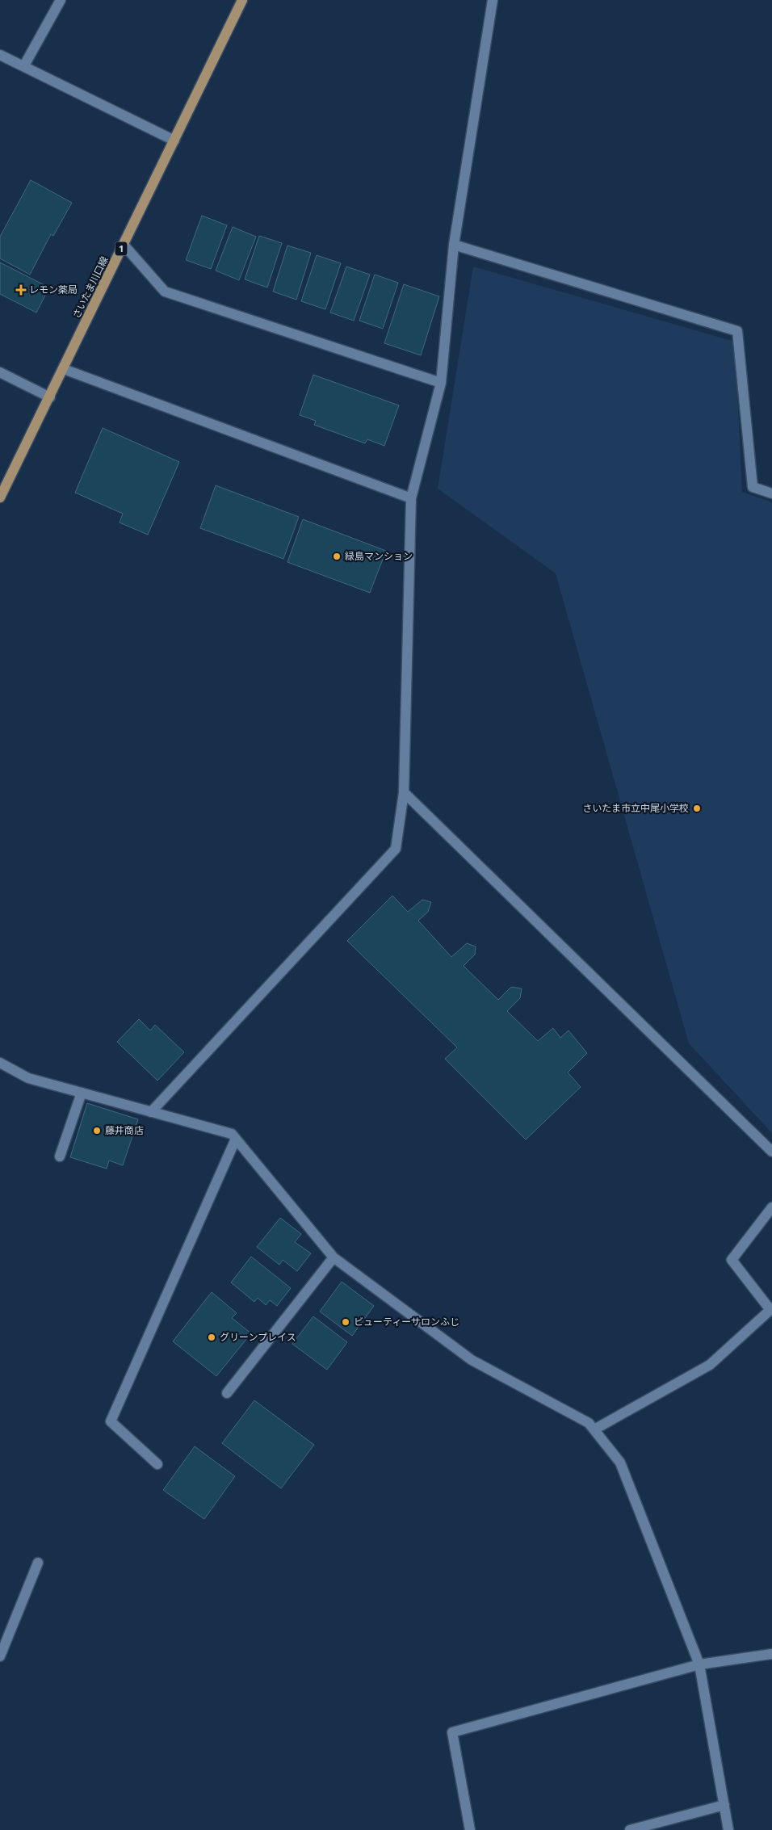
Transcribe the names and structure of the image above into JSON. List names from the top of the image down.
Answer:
{
  "streets": {
    "main road": ["1", "さいたま川口線"]
  },
  "places": {
    "health": ["レモン薬局"],
    "other": [
      "緑島マンション",
      "さいたま市立中尾小学校",
      "藤井商店",
      "ビューティーサロンふじ",
      "グリーンプレイス"
    ]
  }
}
